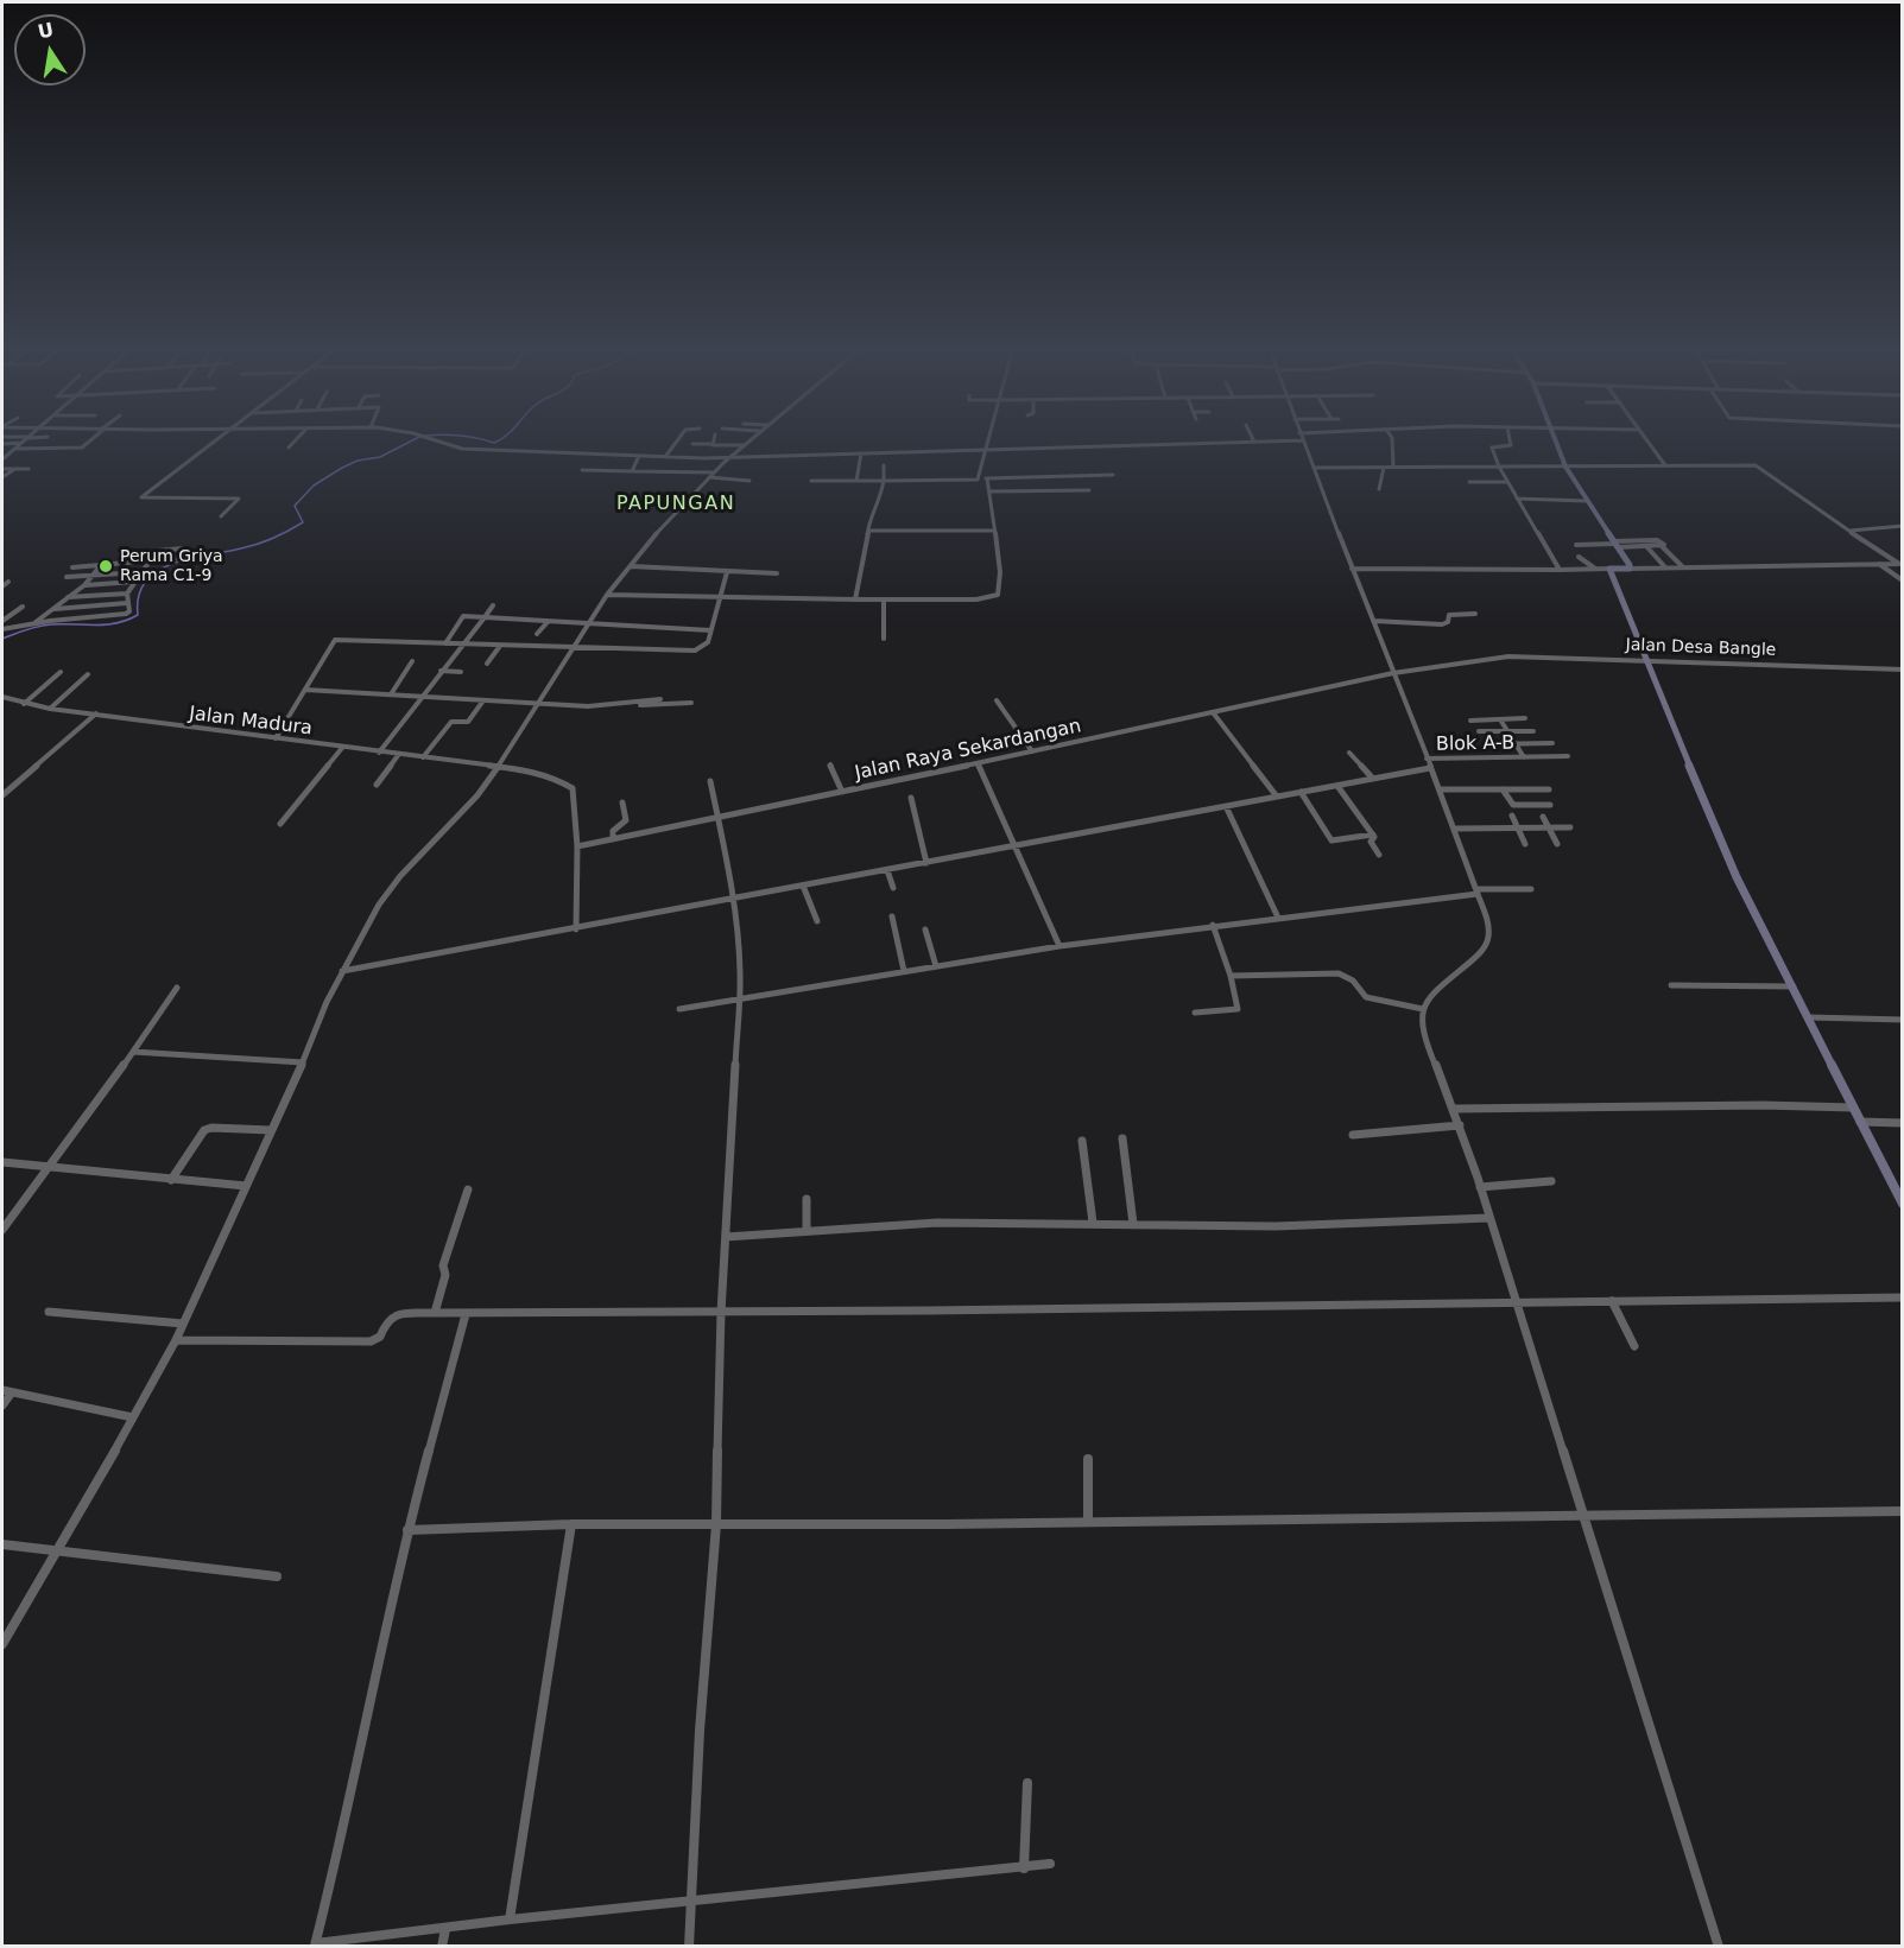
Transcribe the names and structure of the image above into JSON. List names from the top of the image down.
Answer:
{
  "streets": {
    "street": [
      "Jalan Desa Bangle",
      "Jalan Madura",
      "Blok A-B",
      "Jalan Raya Sekardangan"
    ]
  },
  "crossings": [
    ["Jalan Desa Bangle", "Jalan Raya Sekardangan"]
  ],
  "districts": ["PAPUNGAN"],
  "places": ["Perum Griya Rama C1-9"],
  "north": "top"
}
